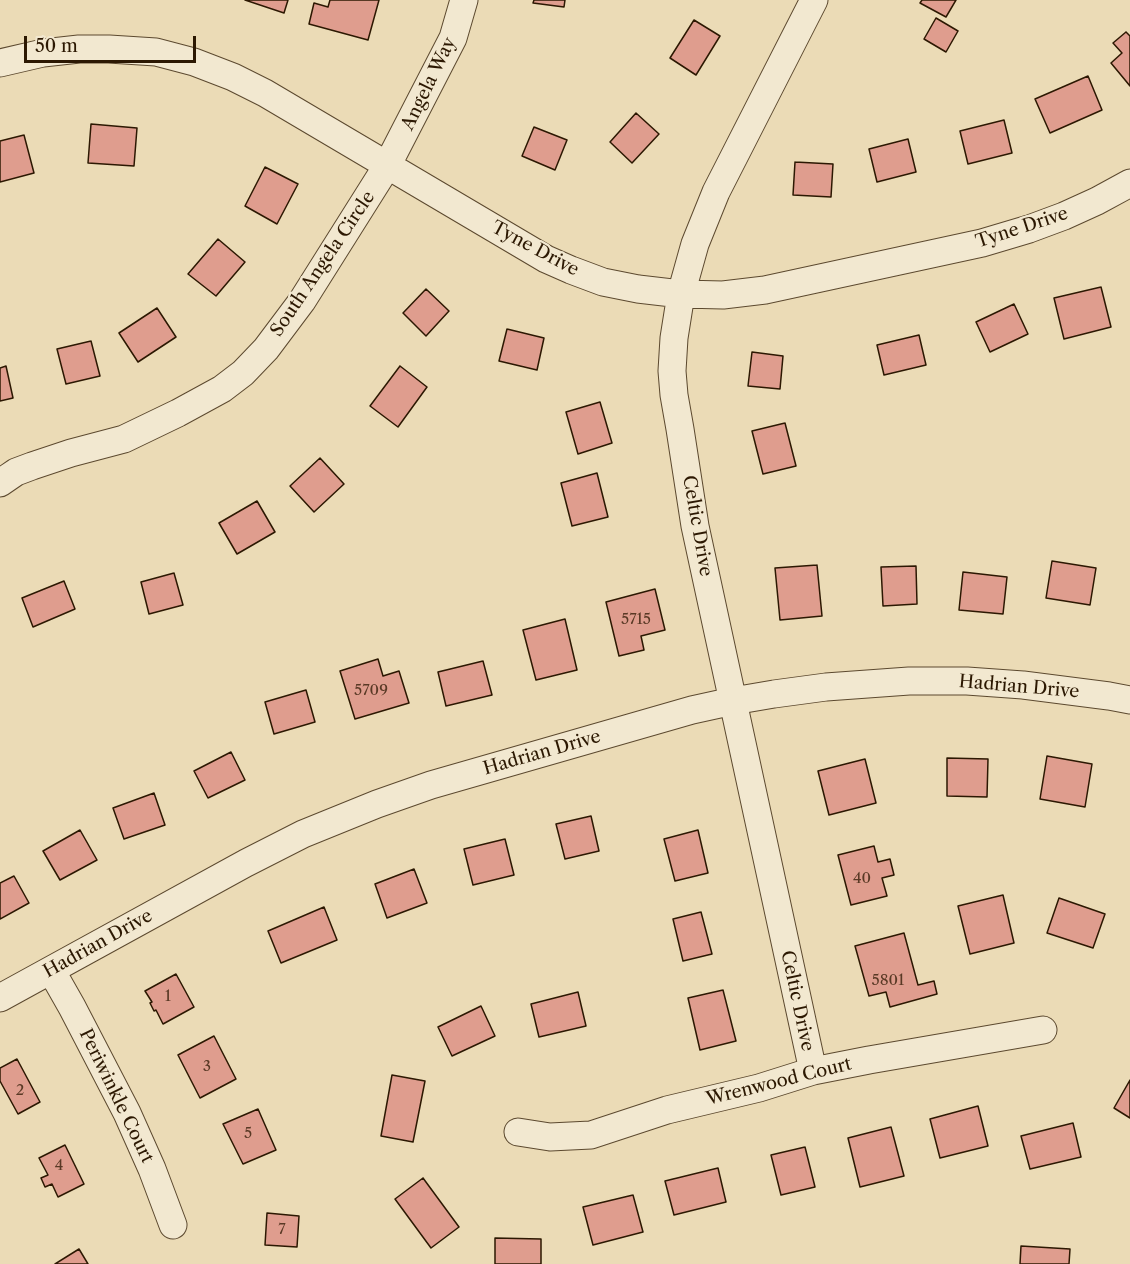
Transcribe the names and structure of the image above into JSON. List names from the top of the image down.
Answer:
{
  "streets": {
    "street": [
      "Angela Way",
      "Tyne Drive",
      "South Angela Circle",
      "Celtic Drive",
      "Hadrian Drive",
      "Wrenwood Court",
      "Periwinkle Court"
    ]
  },
  "crossings": [
    ["Angela Way", "Tyne Drive"],
    ["Angela Way", "South Angela Circle"],
    ["Tyne Drive", "South Angela Circle"],
    ["Tyne Drive", "Celtic Drive"],
    ["Celtic Drive", "Hadrian Drive"],
    ["Celtic Drive", "Wrenwood Court"],
    ["Hadrian Drive", "Periwinkle Court"]
  ],
  "house_numbers": [
    "5715",
    "5709",
    "40",
    "5801",
    "1",
    "3",
    "2",
    "5",
    "4",
    "7"
  ],
  "scale_bar": "50 m"
}
